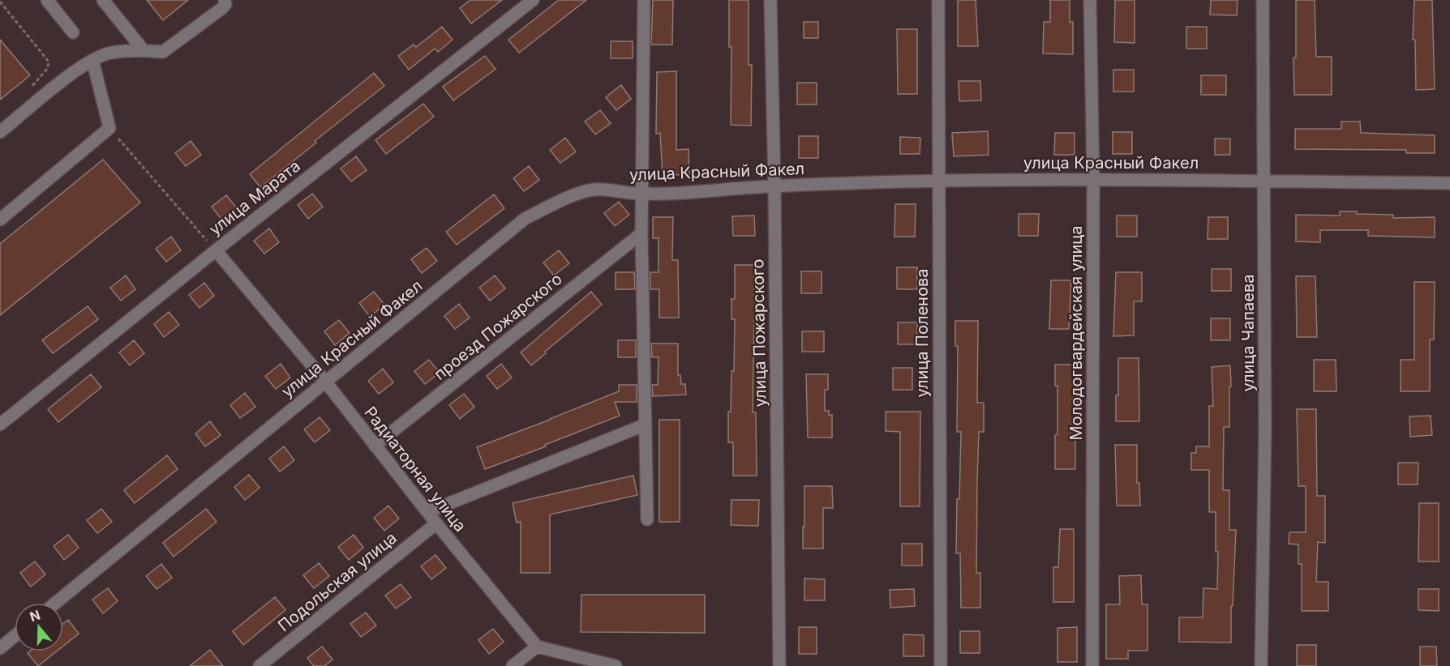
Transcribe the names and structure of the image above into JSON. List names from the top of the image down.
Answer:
{
  "streets": {
    "street": [
      "улица Красный Факел",
      "улица Марата",
      "проезд Пожарского",
      "улица Пожарского",
      "улица Поленова",
      "Молодогвардейская улица",
      "улица Чапаева",
      "Радиаторная улица",
      "Подольская улица"
    ]
  },
  "crossings": [
    ["улица Красный Факел", "улица Пожарского"],
    ["улица Красный Факел", "улица Поленова"],
    ["улица Красный Факел", "Молодогвардейская улица"],
    ["улица Красный Факел", "улица Чапаева"],
    ["улица Красный Факел", "Радиаторная улица"],
    ["улица Марата", "Радиаторная улица"],
    ["проезд Пожарского", "Радиаторная улица"],
    ["Радиаторная улица", "Подольская улица"]
  ],
  "north": "top"
}
